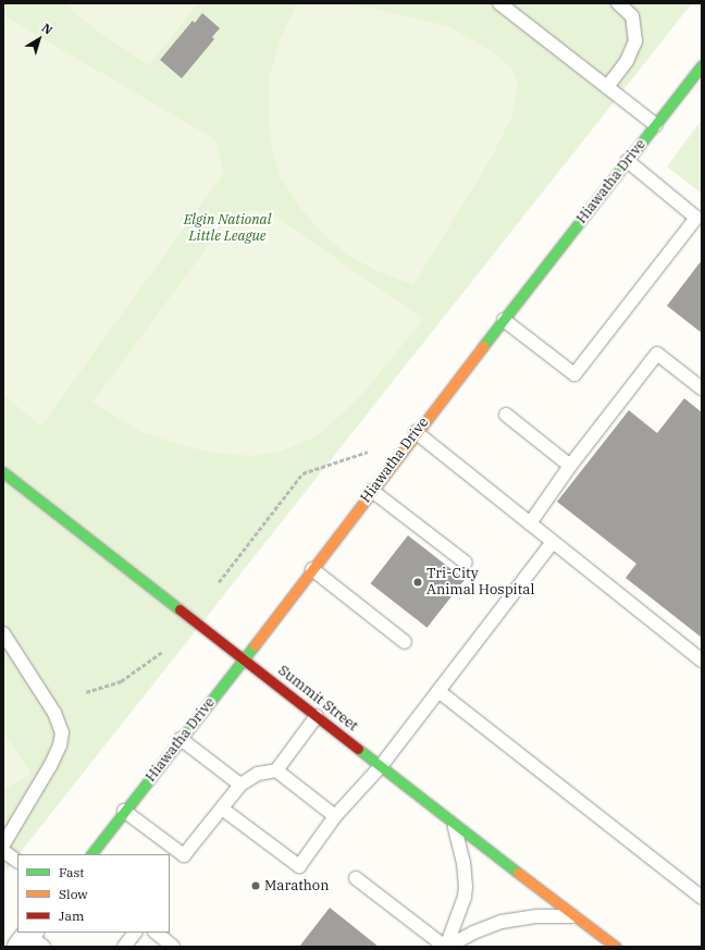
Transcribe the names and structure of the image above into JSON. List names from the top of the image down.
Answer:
{
  "streets": {
    "street": ["Hiawatha Drive", "Summit Street"]
  },
  "crossings": [
    ["Hiawatha Drive", "Summit Street"]
  ],
  "parks": ["Elgin National Little League"],
  "places": ["Tri-City Animal Hospital", "Marathon"],
  "legend": ["Fast", "Slow", "Jam"],
  "north": "top right"
}
